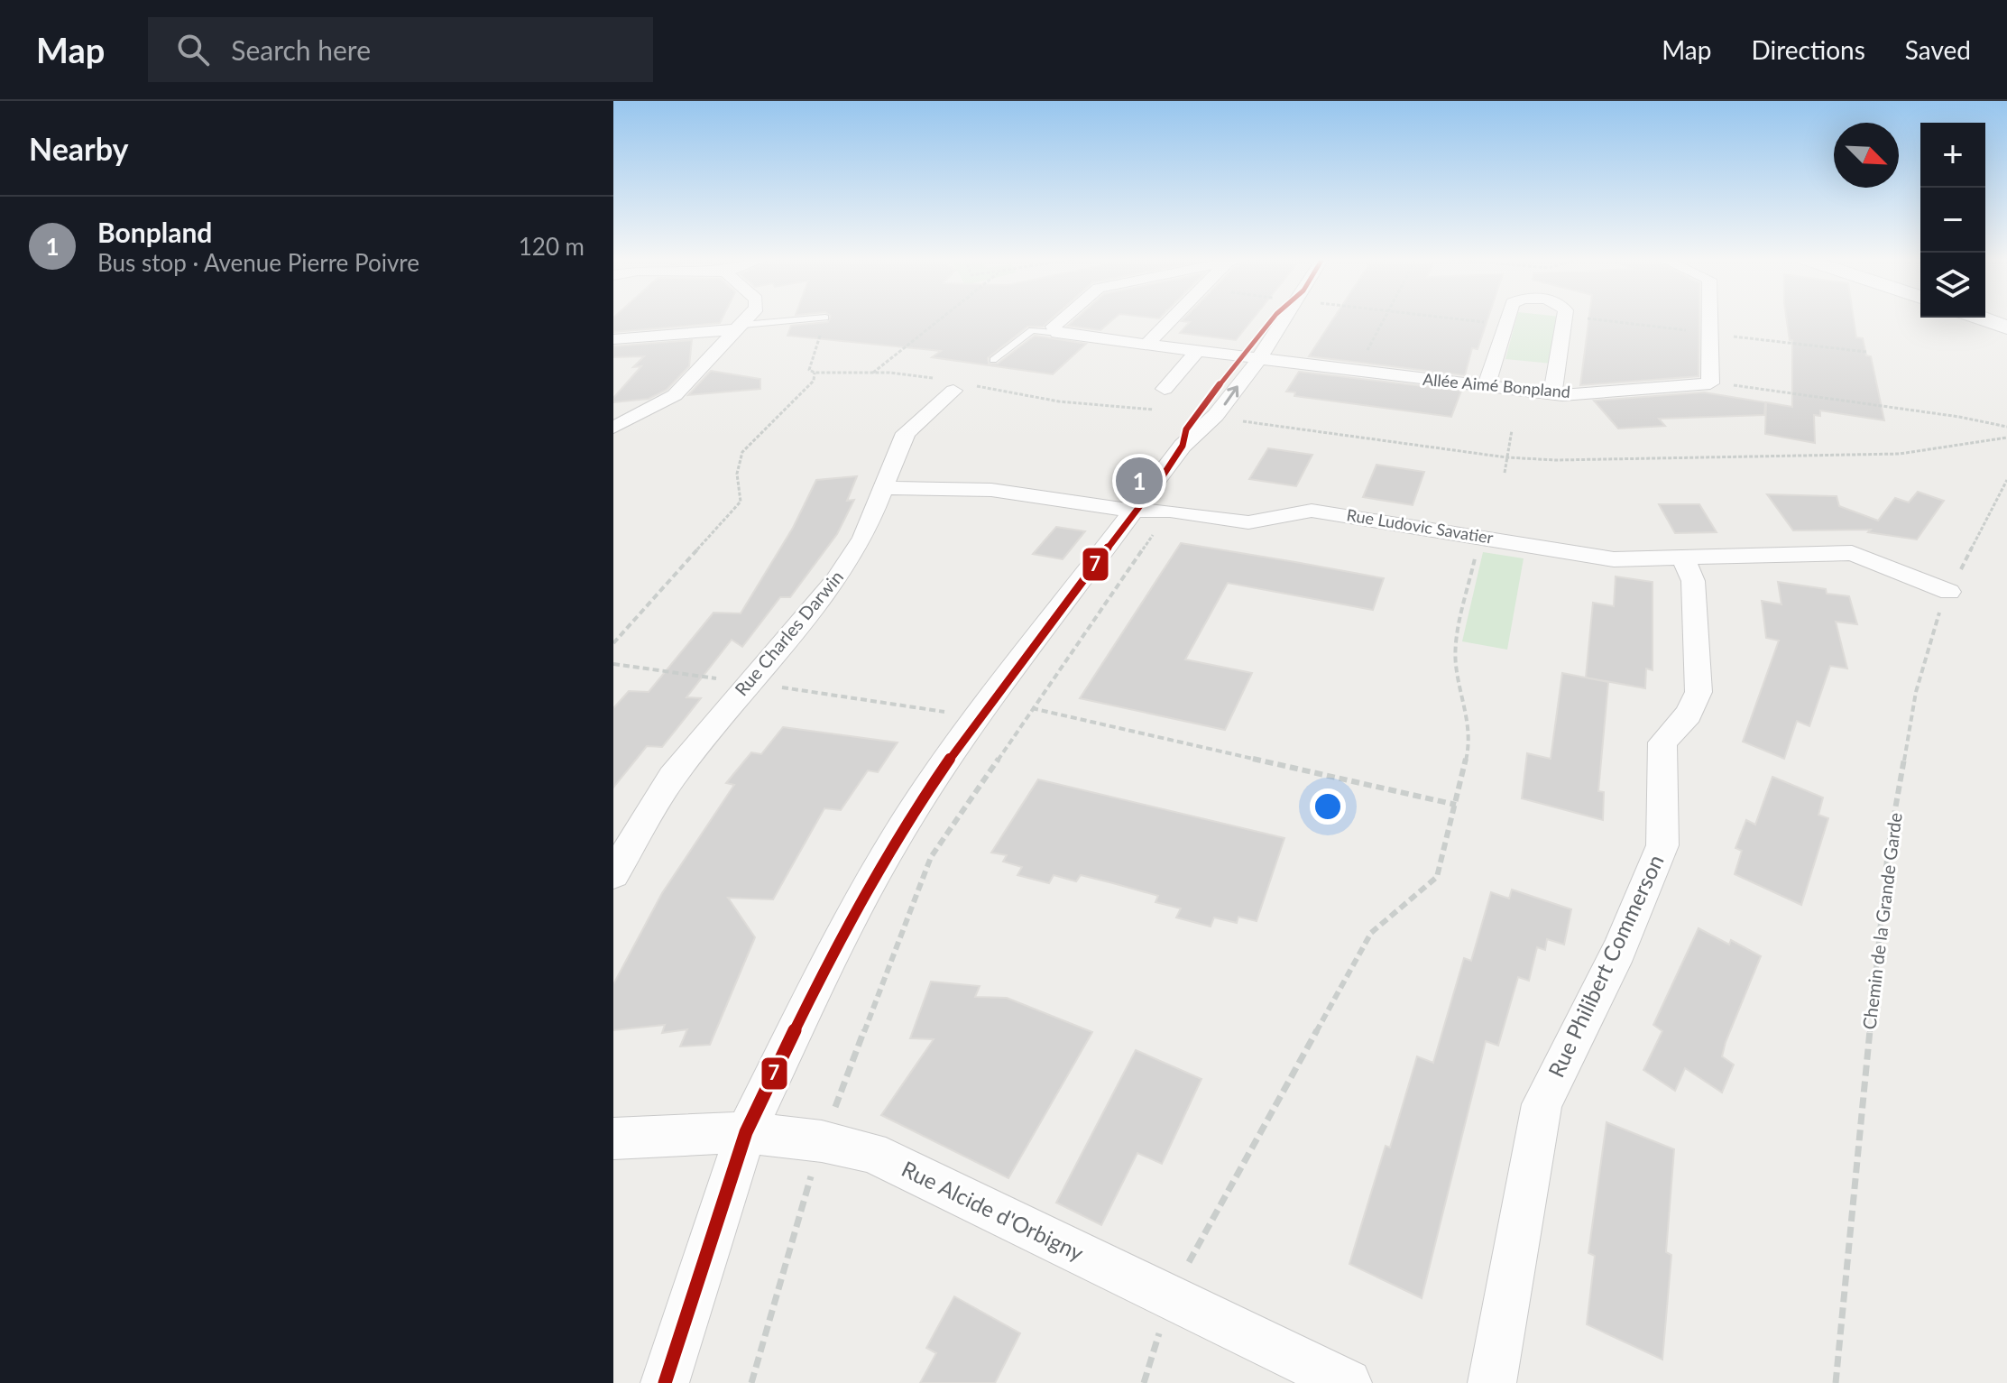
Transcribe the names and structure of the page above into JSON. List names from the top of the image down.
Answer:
{
  "streets": {
    "street": [
      "Allée Aimé Bonpland",
      "Rue Ludovic Savatier",
      "Rue Charles Darwin",
      "Rue Philibert Commerson",
      "Rue Alcide d'Orbigny"
    ],
    "path": ["Chemin de la Grande Garde"]
  },
  "crossings": [
    ["Rue Ludovic Savatier", "Rue Charles Darwin"],
    ["Rue Ludovic Savatier", "Chemin de la Grande Garde"],
    ["Rue Ludovic Savatier", "Rue Philibert Commerson"]
  ],
  "lines": ["transit line 7"],
  "north": "bottom right",
  "page": {
    "header": "Map",
    "search": "Search here",
    "nav": ["Map", "Directions", "Saved"],
    "heading": "Nearby",
    "map_buttons": ["+", "−"],
    "list": [
      {
        "mark": "1",
        "name": "Bonpland",
        "note": "Bus stop · Avenue Pierre Poivre",
        "value": "120 m"
      }
    ],
    "pins": "1"
  }
}
